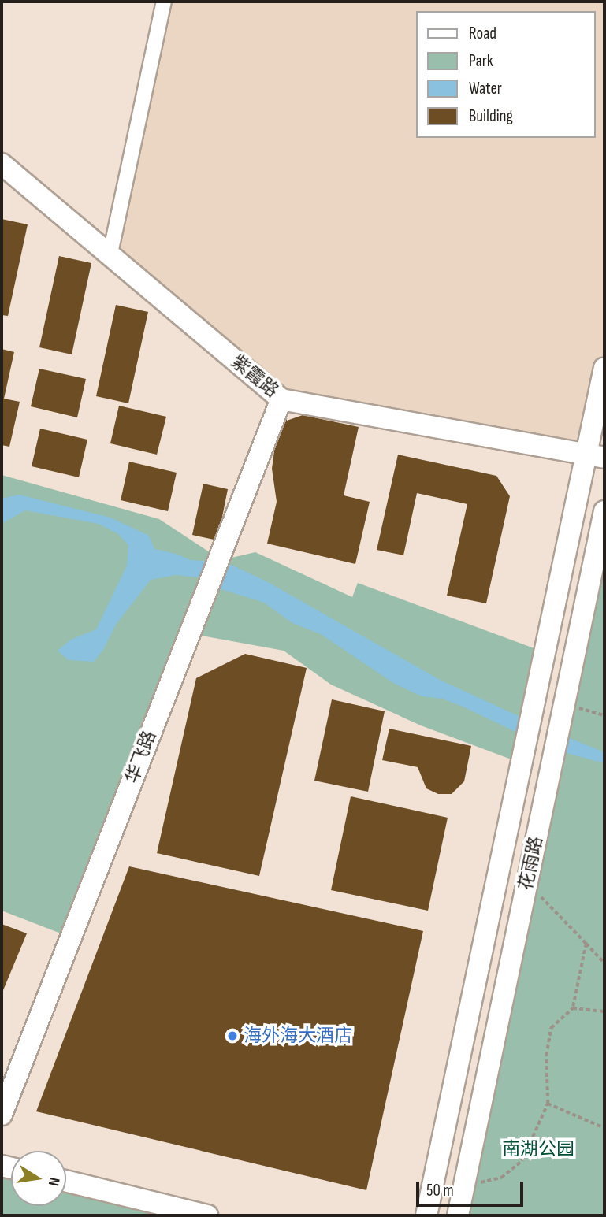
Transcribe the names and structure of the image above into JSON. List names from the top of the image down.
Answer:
{
  "streets": {
    "street": ["紫霞路", "华飞路", "花雨路"]
  },
  "crossings": [
    ["紫霞路", "华飞路"]
  ],
  "parks": ["南湖公园"],
  "places": ["海外海大酒店"],
  "legend": [
    "Road",
    "Park",
    "Water",
    "Building"
  ],
  "scale_bar": "50 m",
  "north": "right"
}
